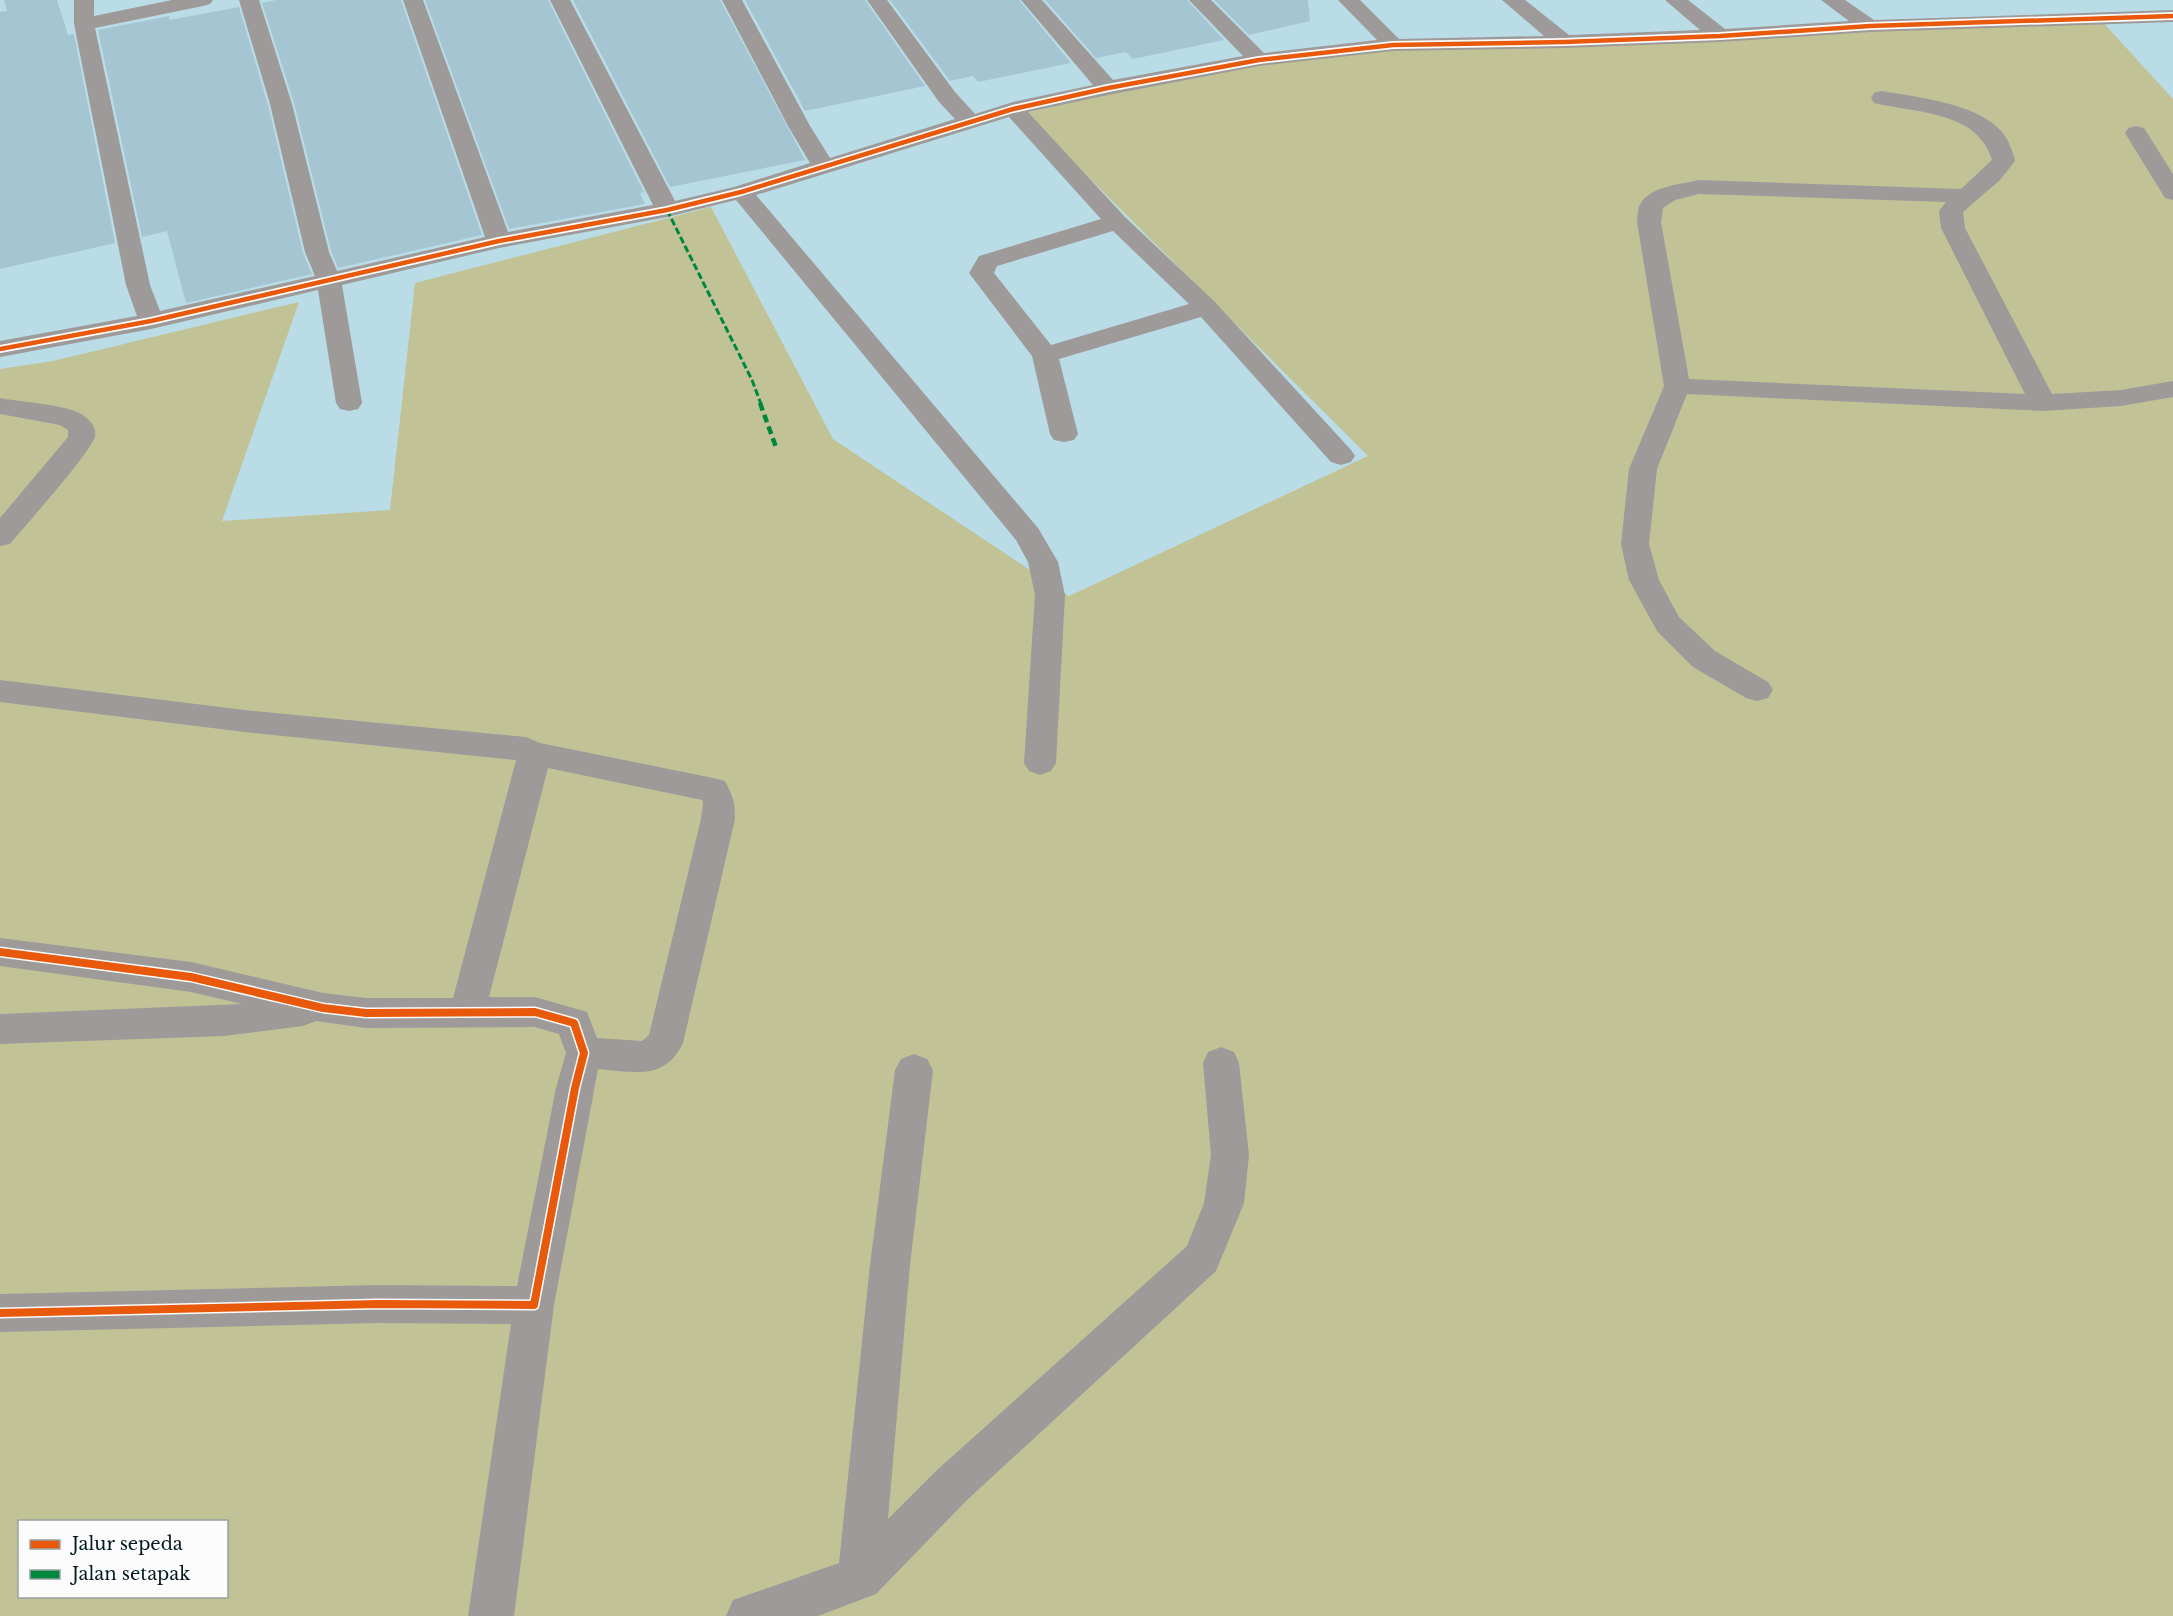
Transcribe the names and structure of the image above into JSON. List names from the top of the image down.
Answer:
{
  "legend": ["Jalur sepeda", "Jalan setapak"]
}
